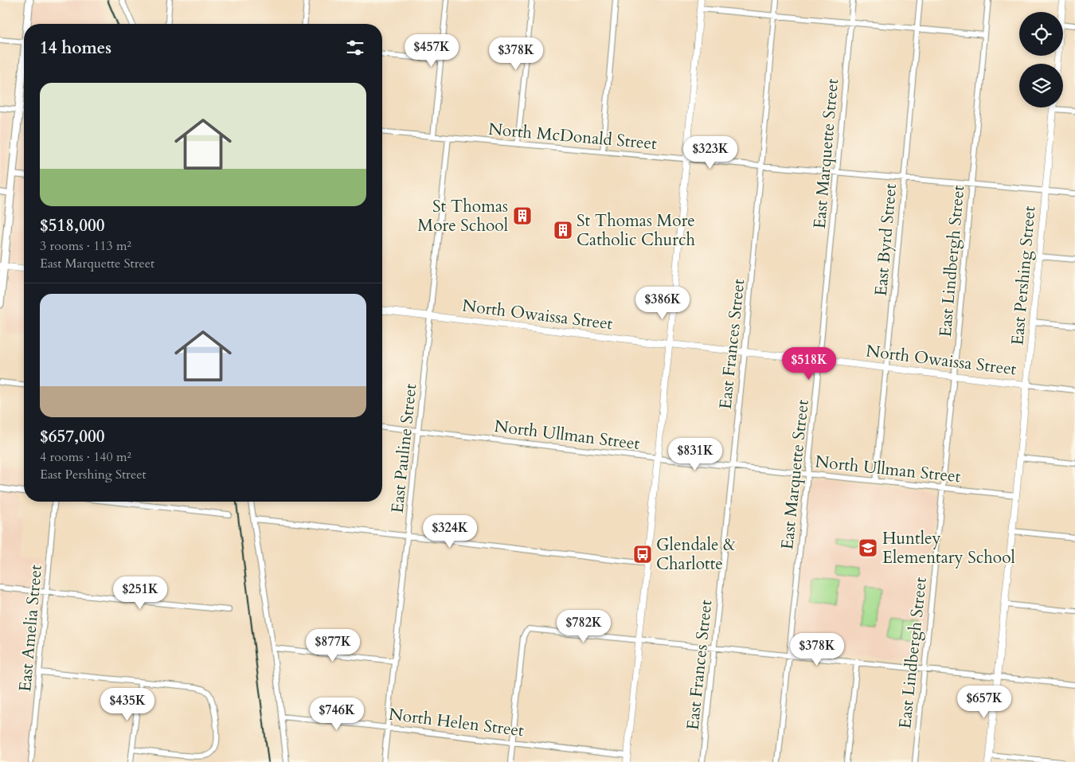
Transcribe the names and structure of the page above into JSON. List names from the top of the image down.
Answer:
{
  "streets": {
    "street": [
      "North McDonald Street",
      "East Marquette Street",
      "East Byrd Street",
      "East Lindbergh Street",
      "East Pershing Street",
      "North Owaissa Street",
      "East Frances Street",
      "North Ullman Street",
      "East Pauline Street",
      "East Amelia Street",
      "North Helen Street"
    ]
  },
  "crossings": [
    ["North McDonald Street", "East Marquette Street"],
    ["North McDonald Street", "East Byrd Street"],
    ["North McDonald Street", "East Lindbergh Street"],
    ["North McDonald Street", "East Pershing Street"],
    ["North McDonald Street", "East Frances Street"],
    ["North McDonald Street", "East Pauline Street"],
    ["East Marquette Street", "North Owaissa Street"],
    ["East Marquette Street", "North Ullman Street"],
    ["East Byrd Street", "North Owaissa Street"],
    ["East Byrd Street", "North Ullman Street"],
    ["East Lindbergh Street", "North Owaissa Street"],
    ["East Lindbergh Street", "North Ullman Street"],
    ["East Pershing Street", "North Owaissa Street"],
    ["East Pershing Street", "North Ullman Street"],
    ["North Owaissa Street", "East Frances Street"],
    ["North Owaissa Street", "East Pauline Street"],
    ["East Frances Street", "North Ullman Street"],
    ["North Ullman Street", "East Pauline Street"],
    ["East Pauline Street", "North Helen Street"]
  ],
  "places": {
    "building": ["St Thomas More School", "St Thomas More Catholic Church"],
    "school or university": ["Huntley Elementary School"],
    "bus stop": ["Glendale & Charlotte"]
  },
  "page": {
    "heading": "14 homes",
    "price": [
      "$457K",
      "$378K",
      "$323K",
      "$386K",
      "$518K",
      "$831K",
      "$324K",
      "$251K",
      "$782K",
      "$877K",
      "$378K",
      "$657K",
      "$435K",
      "$746K"
    ],
    "list": [
      {
        "name": "$518,000",
        "note": "3 rooms · 113 m² · East Marquette Street"
      },
      {
        "name": "$657,000",
        "note": "4 rooms · 140 m² · East Pershing Street"
      }
    ]
  }
}
